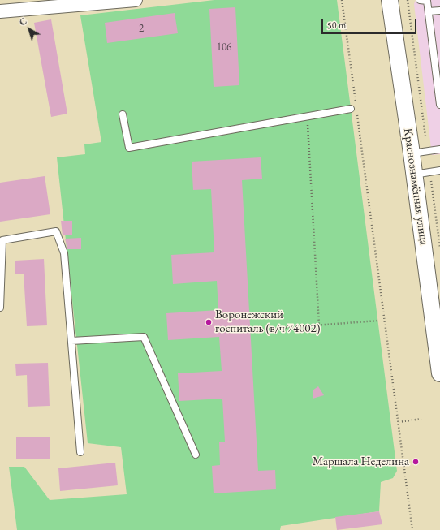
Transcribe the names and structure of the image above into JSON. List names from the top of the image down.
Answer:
{
  "streets": {
    "street": ["Краснознамённая улица"]
  },
  "places": ["Воронежский госпиталь (в/ч 74002)", "Маршала Неделина"],
  "house_numbers": ["2", "106"],
  "scale_bar": "50 m",
  "north": "top left"
}
